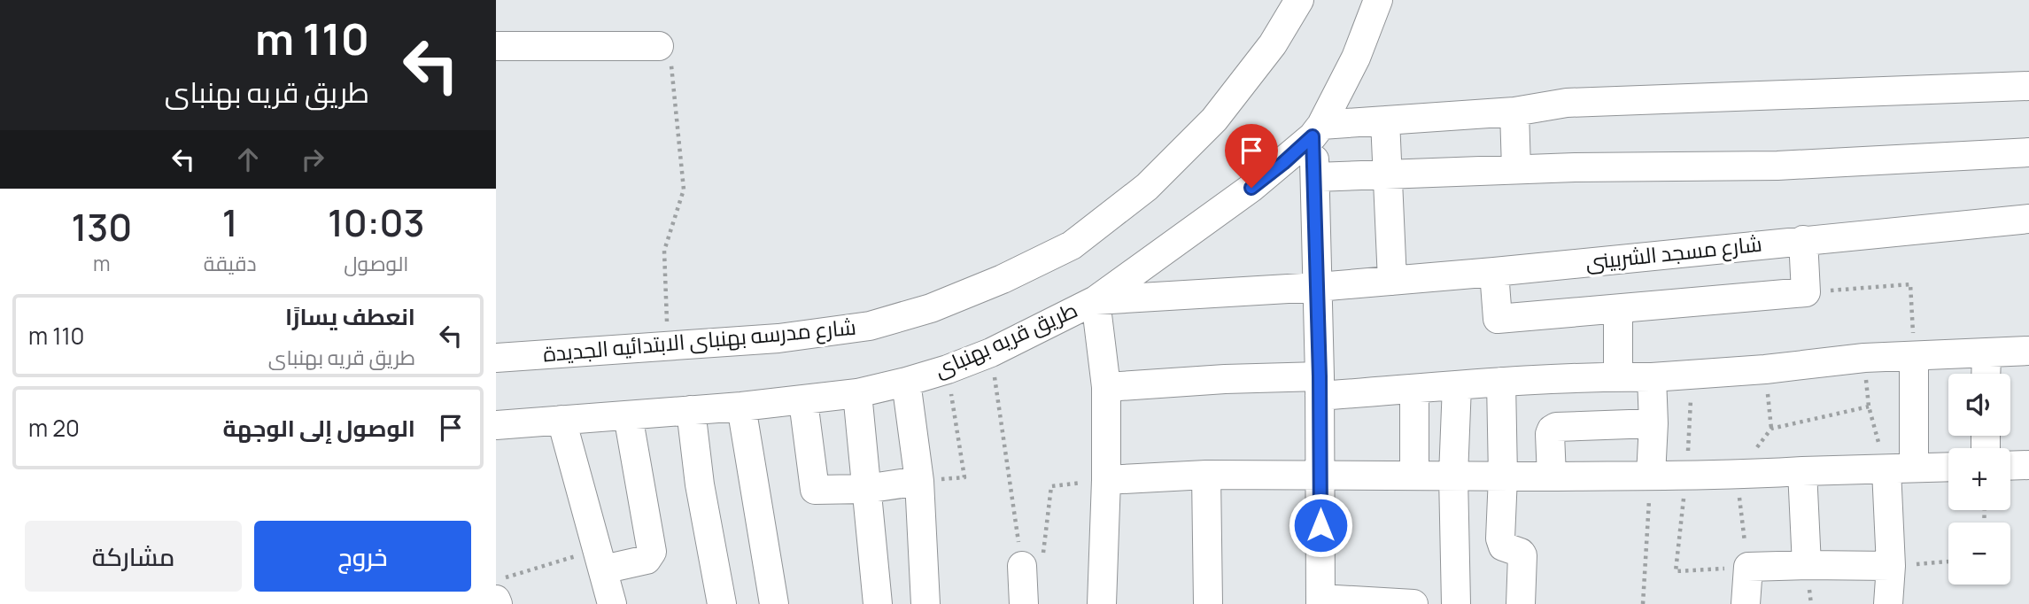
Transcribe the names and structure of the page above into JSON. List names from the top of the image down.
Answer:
{
  "streets": {
    "street": ["شارع مسجد الشربينى", "طريق قريه بهنباى", "شارع مدرسه بهنباى الابتدائيه الجديدة"]
  },
  "crossings": [
    ["شارع مسجد الشربينى", "طريق قريه بهنباى"]
  ],
  "page": {
    "turn": ["110 m", "طريق قريه بهنباى"],
    "eta": [
      "10:03",
      "الوصول",
      "1",
      "دقيقة",
      "130",
      "m"
    ],
    "list": [
      {
        "name": "انعطف يسارًا",
        "note": "طريق قريه بهنباى",
        "value": "110 m"
      },
      {
        "name": "الوصول إلى الوجهة",
        "value": "20 m"
      }
    ],
    "map_buttons": ["+", "−"],
    "buttons": ["خروج", "مشاركة"]
  }
}
